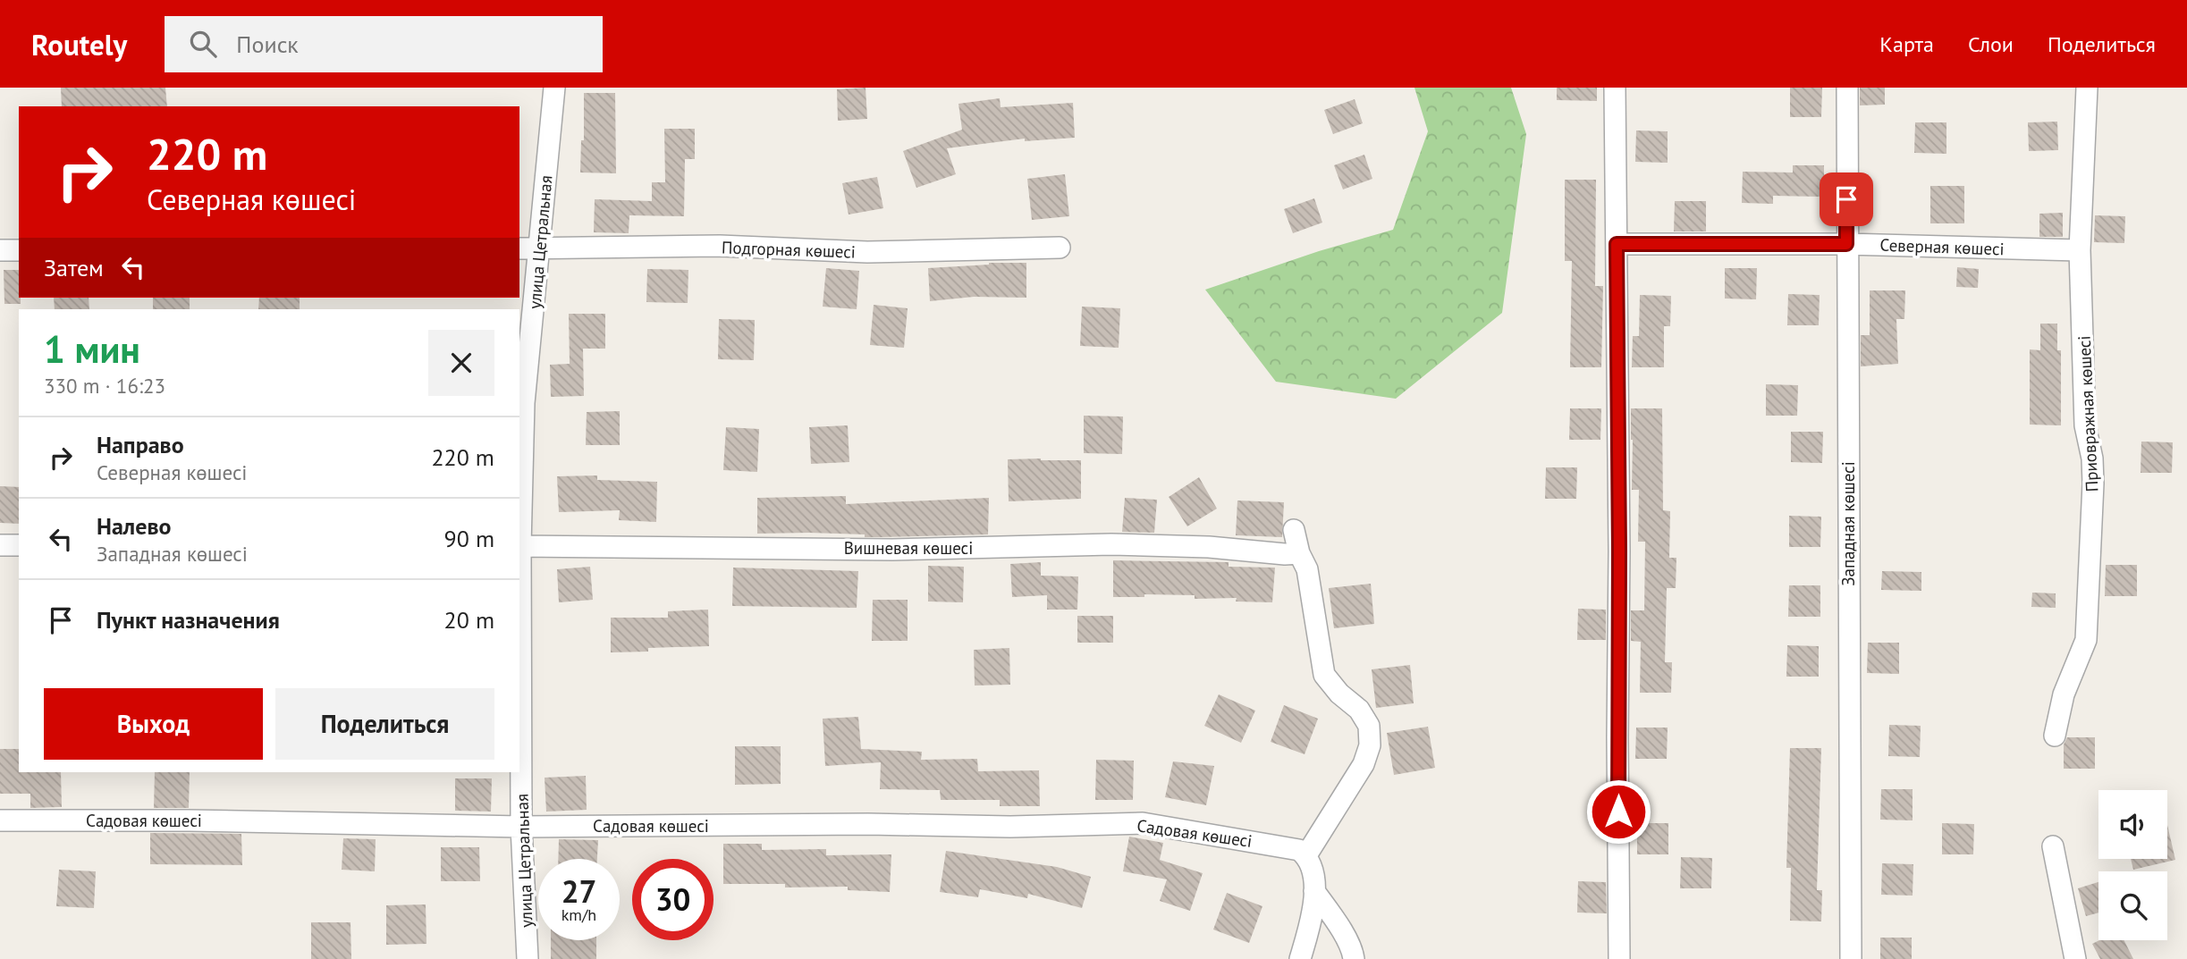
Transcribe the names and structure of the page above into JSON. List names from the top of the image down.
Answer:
{
  "streets": {
    "street": [
      "улица Цетральная",
      "Северная көшесі",
      "Подгорная көшесі",
      "Приовражная көшесі",
      "Западная көшесі",
      "Вишневая көшесі",
      "Садовая көшесі"
    ]
  },
  "crossings": [
    ["улица Цетральная", "Подгорная көшесі"],
    ["улица Цетральная", "Вишневая көшесі"],
    ["улица Цетральная", "Садовая көшесі"],
    ["Северная көшесі", "Приовражная көшесі"],
    ["Северная көшесі", "Западная көшесі"]
  ],
  "page": {
    "header": "Routely",
    "search": "Поиск",
    "nav": ["Карта", "Слои", "Поделиться"],
    "turn": ["220 m", "Северная көшесі"],
    "then": "Затем",
    "heading": ["1 мин", "330 m · 16:23"],
    "list": [
      {
        "name": "Направо",
        "note": "Северная көшесі",
        "value": "220 m"
      },
      {
        "name": "Налево",
        "note": "Западная көшесі",
        "value": "90 m"
      },
      {
        "name": "Пункт назначения",
        "value": "20 m"
      }
    ],
    "buttons": ["Выход", "Поделиться"],
    "speed": "27 km/h",
    "limit": "30"
  }
}
